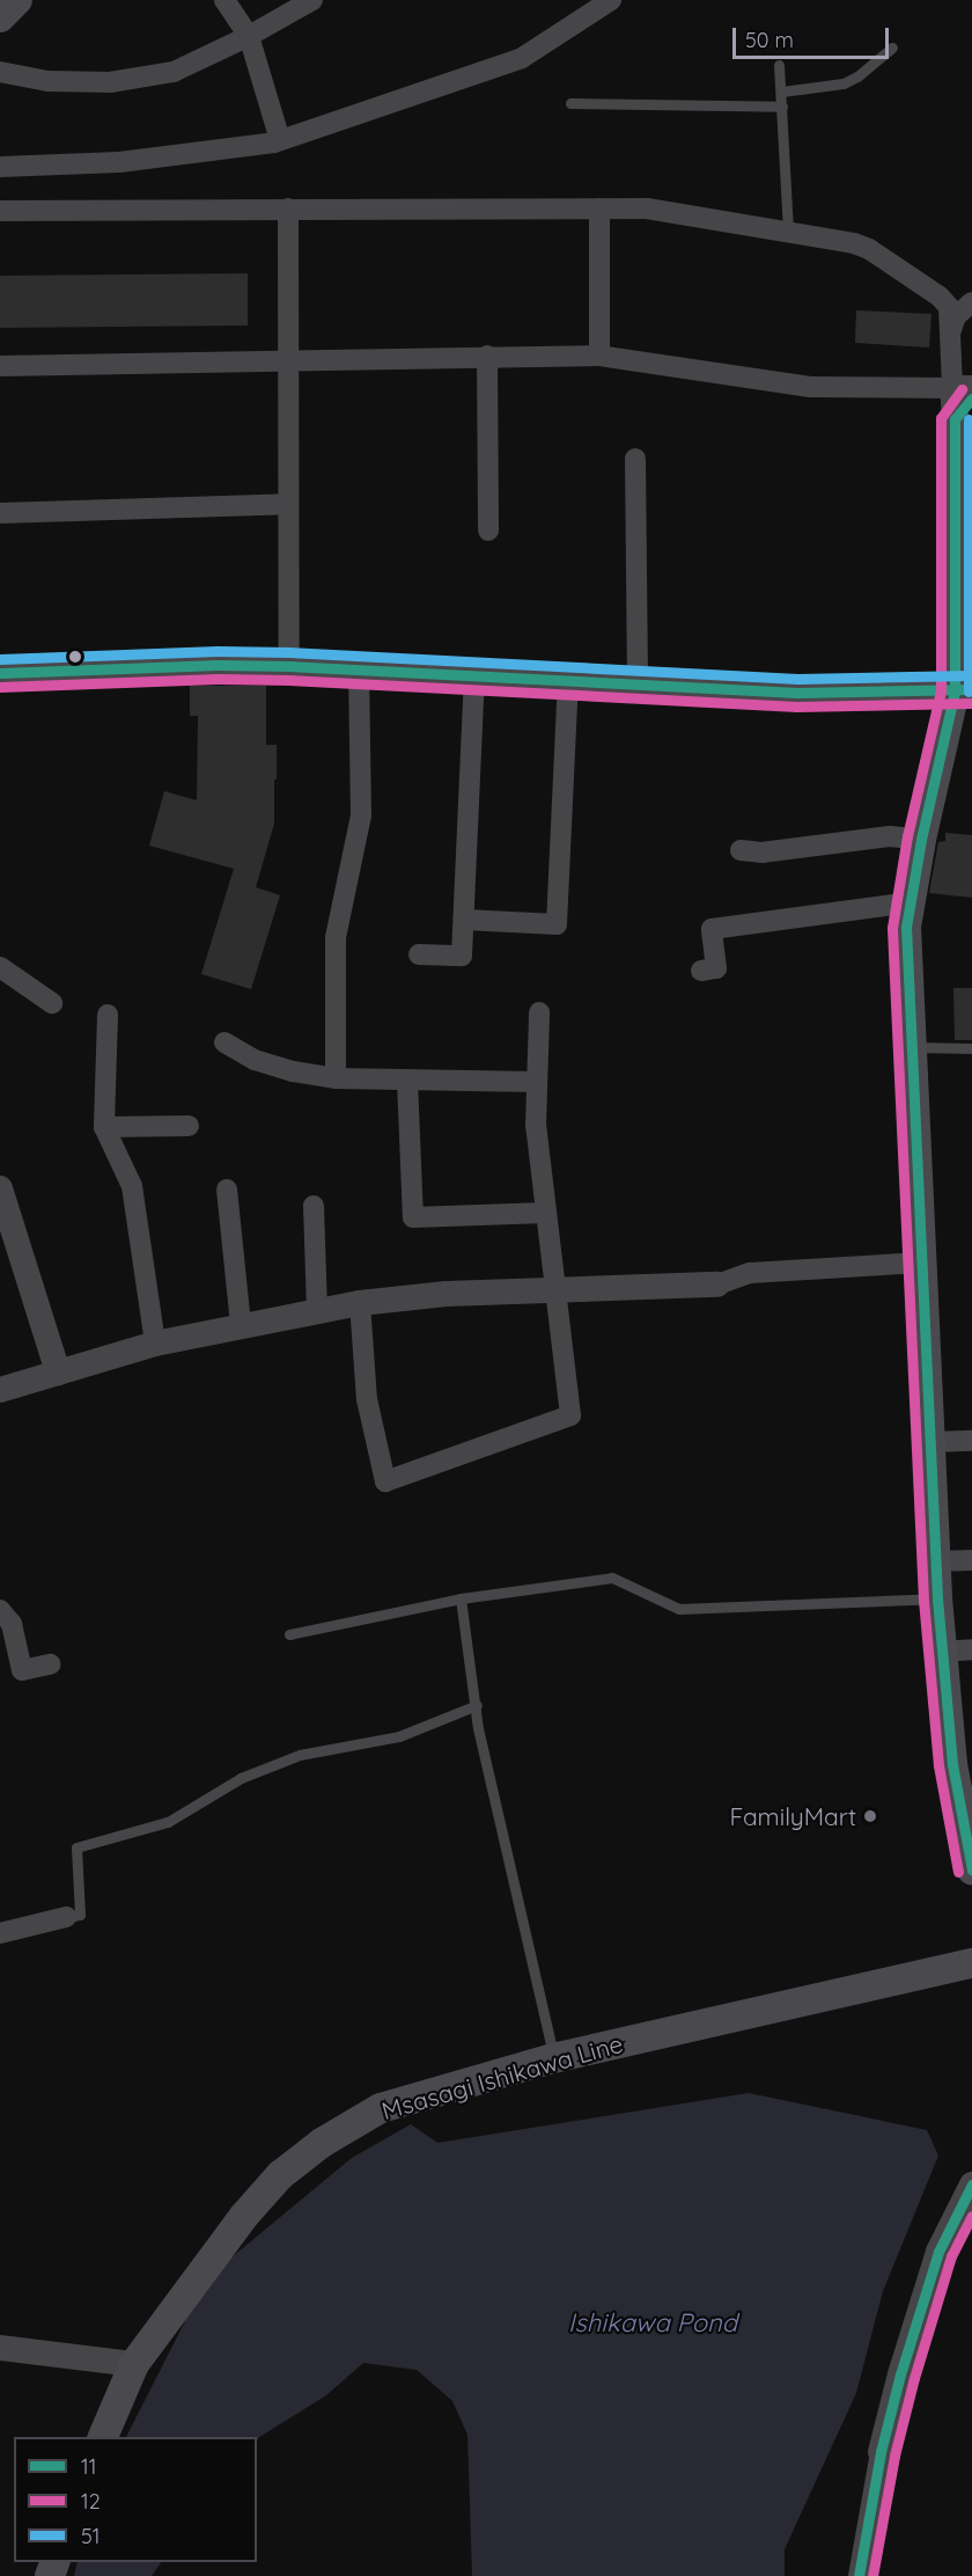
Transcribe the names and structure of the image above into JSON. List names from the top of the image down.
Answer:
{
  "streets": {
    "main road": ["Msasagi Ishikawa Line"]
  },
  "water": ["Ishikawa Pond"],
  "places": ["FamilyMart"],
  "lines": ["transit line 12", "transit line 11", "transit line 51"],
  "legend": ["11", "12", "51"],
  "scale_bar": "50 m"
}
